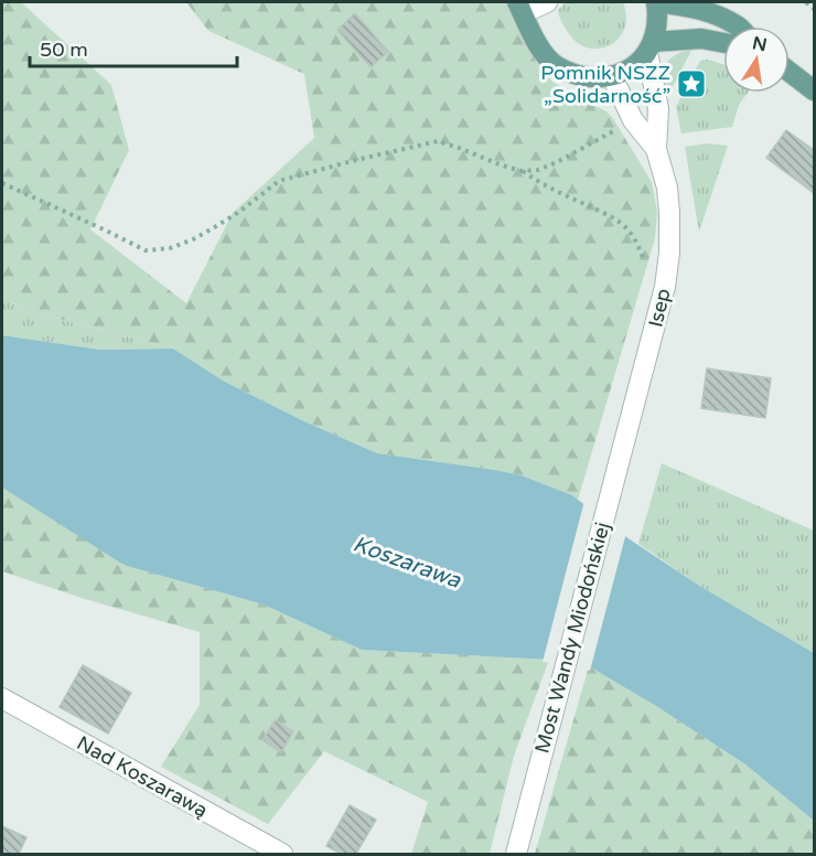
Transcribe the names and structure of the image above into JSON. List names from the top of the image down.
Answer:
{
  "streets": {
    "street": ["Isep", "Most Wandy Miodońskiej", "Nad Koszarawą"]
  },
  "crossings": [
    ["Isep", "Most Wandy Miodońskiej"]
  ],
  "water": ["Koszarawa"],
  "places": {
    "place": ["Pomnik NSZZ „Solidarność”"]
  },
  "scale_bar": "50 m",
  "north": "top"
}
